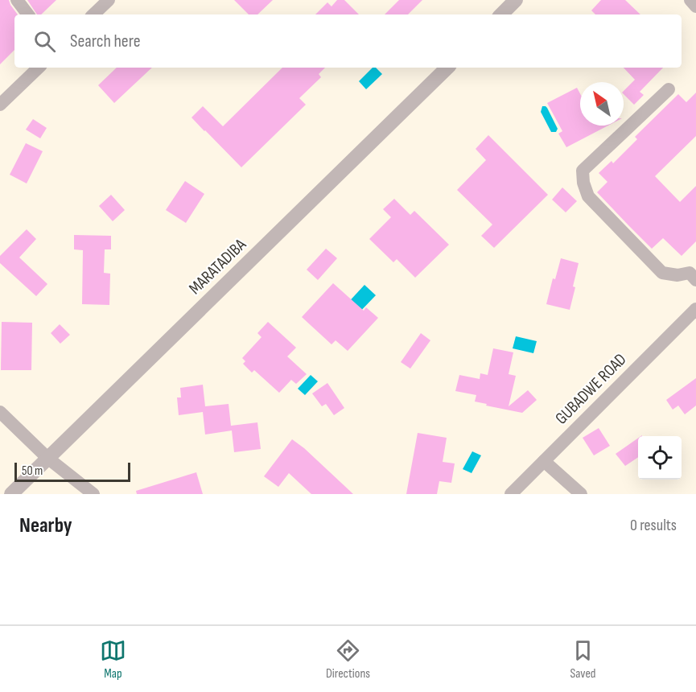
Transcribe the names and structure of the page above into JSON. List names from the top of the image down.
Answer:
{
  "streets": {
    "street": ["MARATADIBA", "GUBADWE ROAD"]
  },
  "scale_bar": "50 m",
  "north": "top left",
  "page": {
    "search": "Search here",
    "scale": "50 m",
    "heading": ["Nearby", "0 results"],
    "nav": ["Map", "Directions", "Saved"]
  }
}
